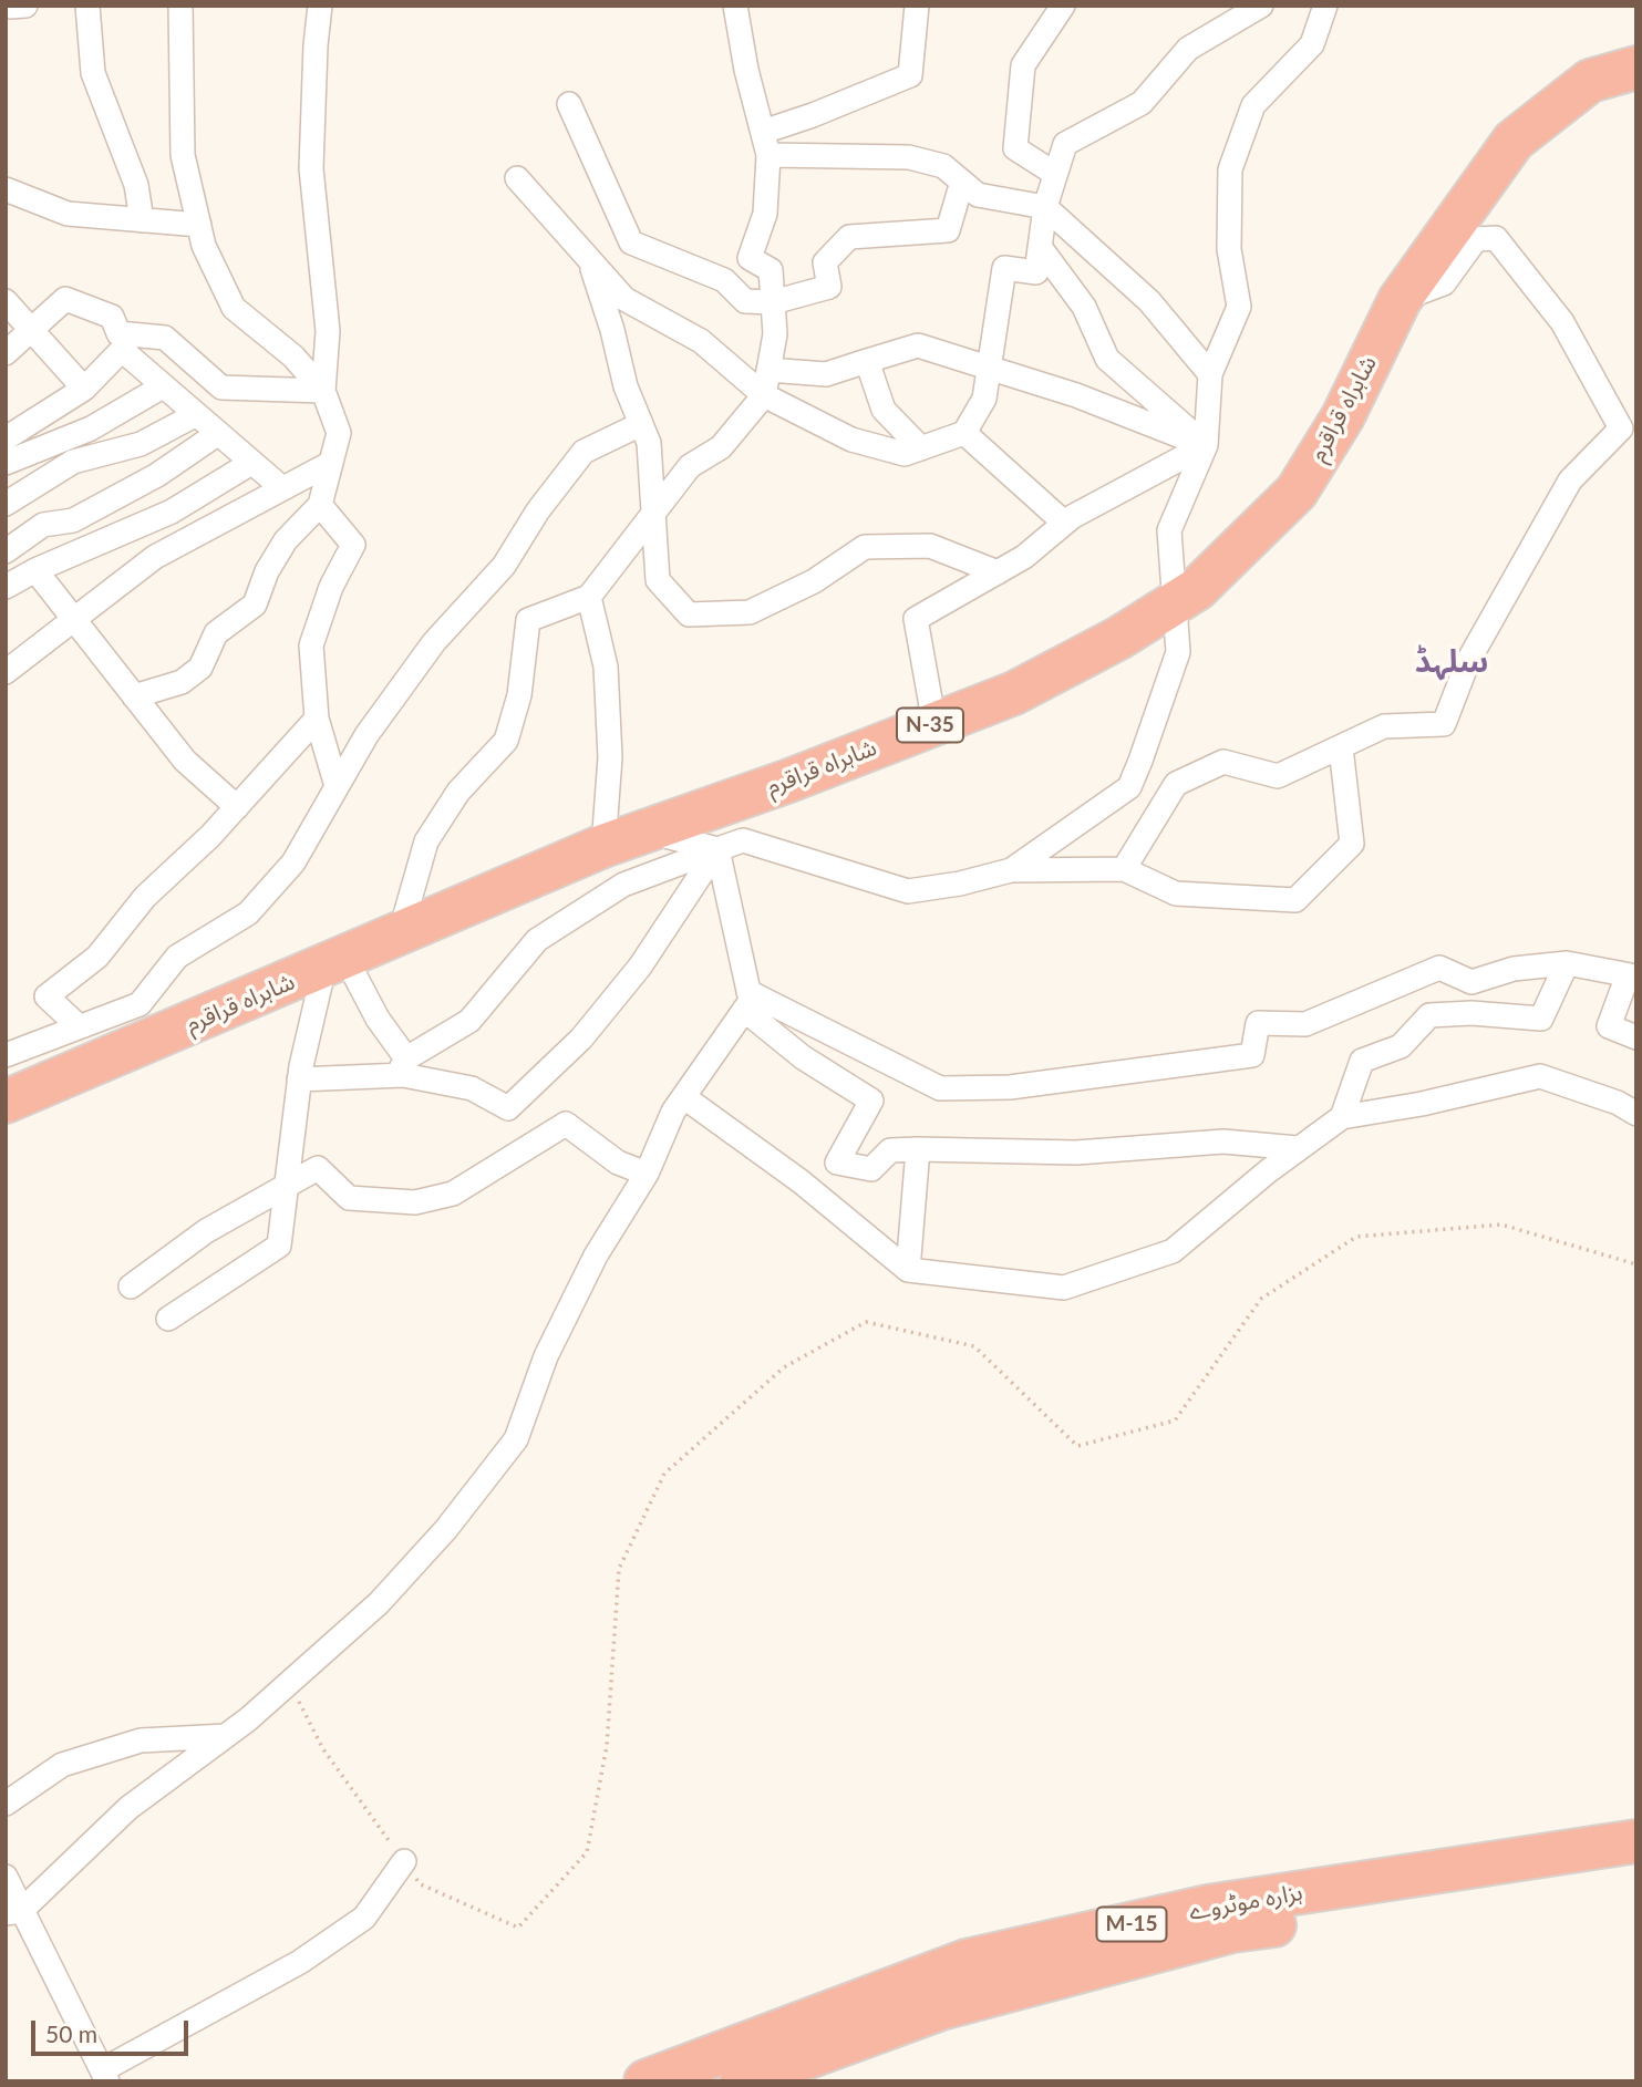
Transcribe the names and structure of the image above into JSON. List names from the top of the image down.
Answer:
{
  "streets": {
    "highway": [
      "شاہراہ قراقرم",
      "N-35",
      "ہزارہ موٹروے",
      "M-15"
    ]
  },
  "districts": ["سلہڈ"],
  "scale_bar": "50 m"
}
